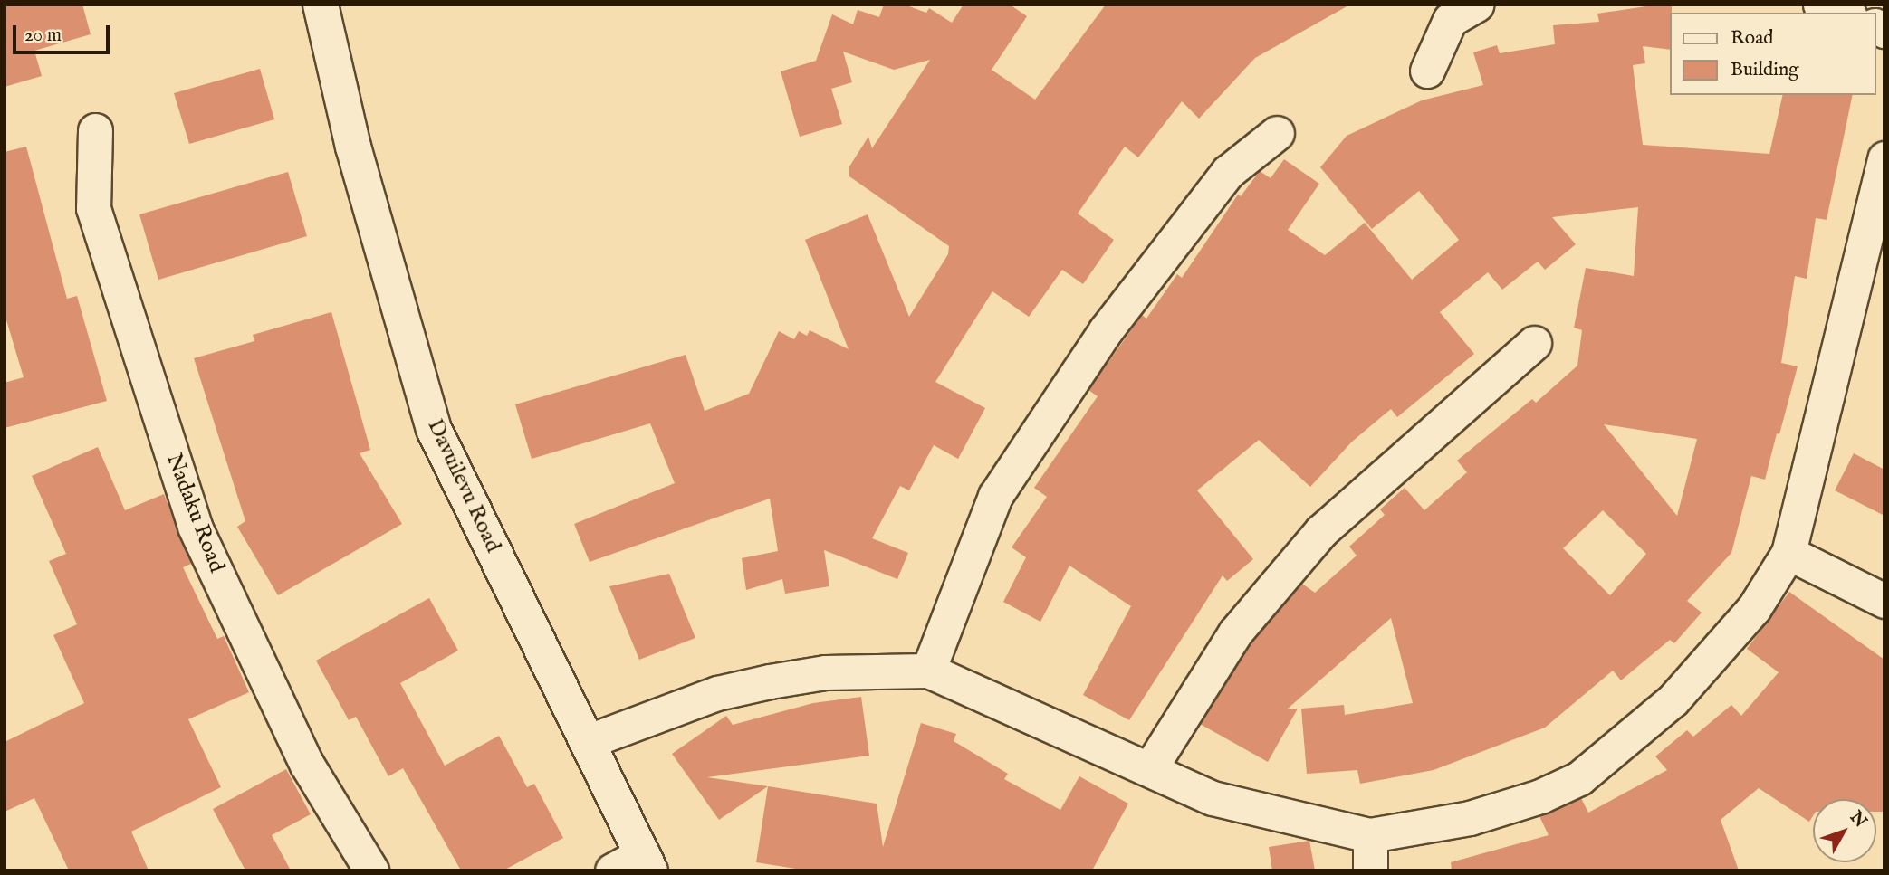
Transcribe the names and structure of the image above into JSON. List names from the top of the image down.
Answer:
{
  "streets": {
    "street": ["Davuilevu Road", "Nadaku Road"]
  },
  "legend": ["Road", "Building"],
  "scale_bar": "20 m",
  "north": "top right"
}
